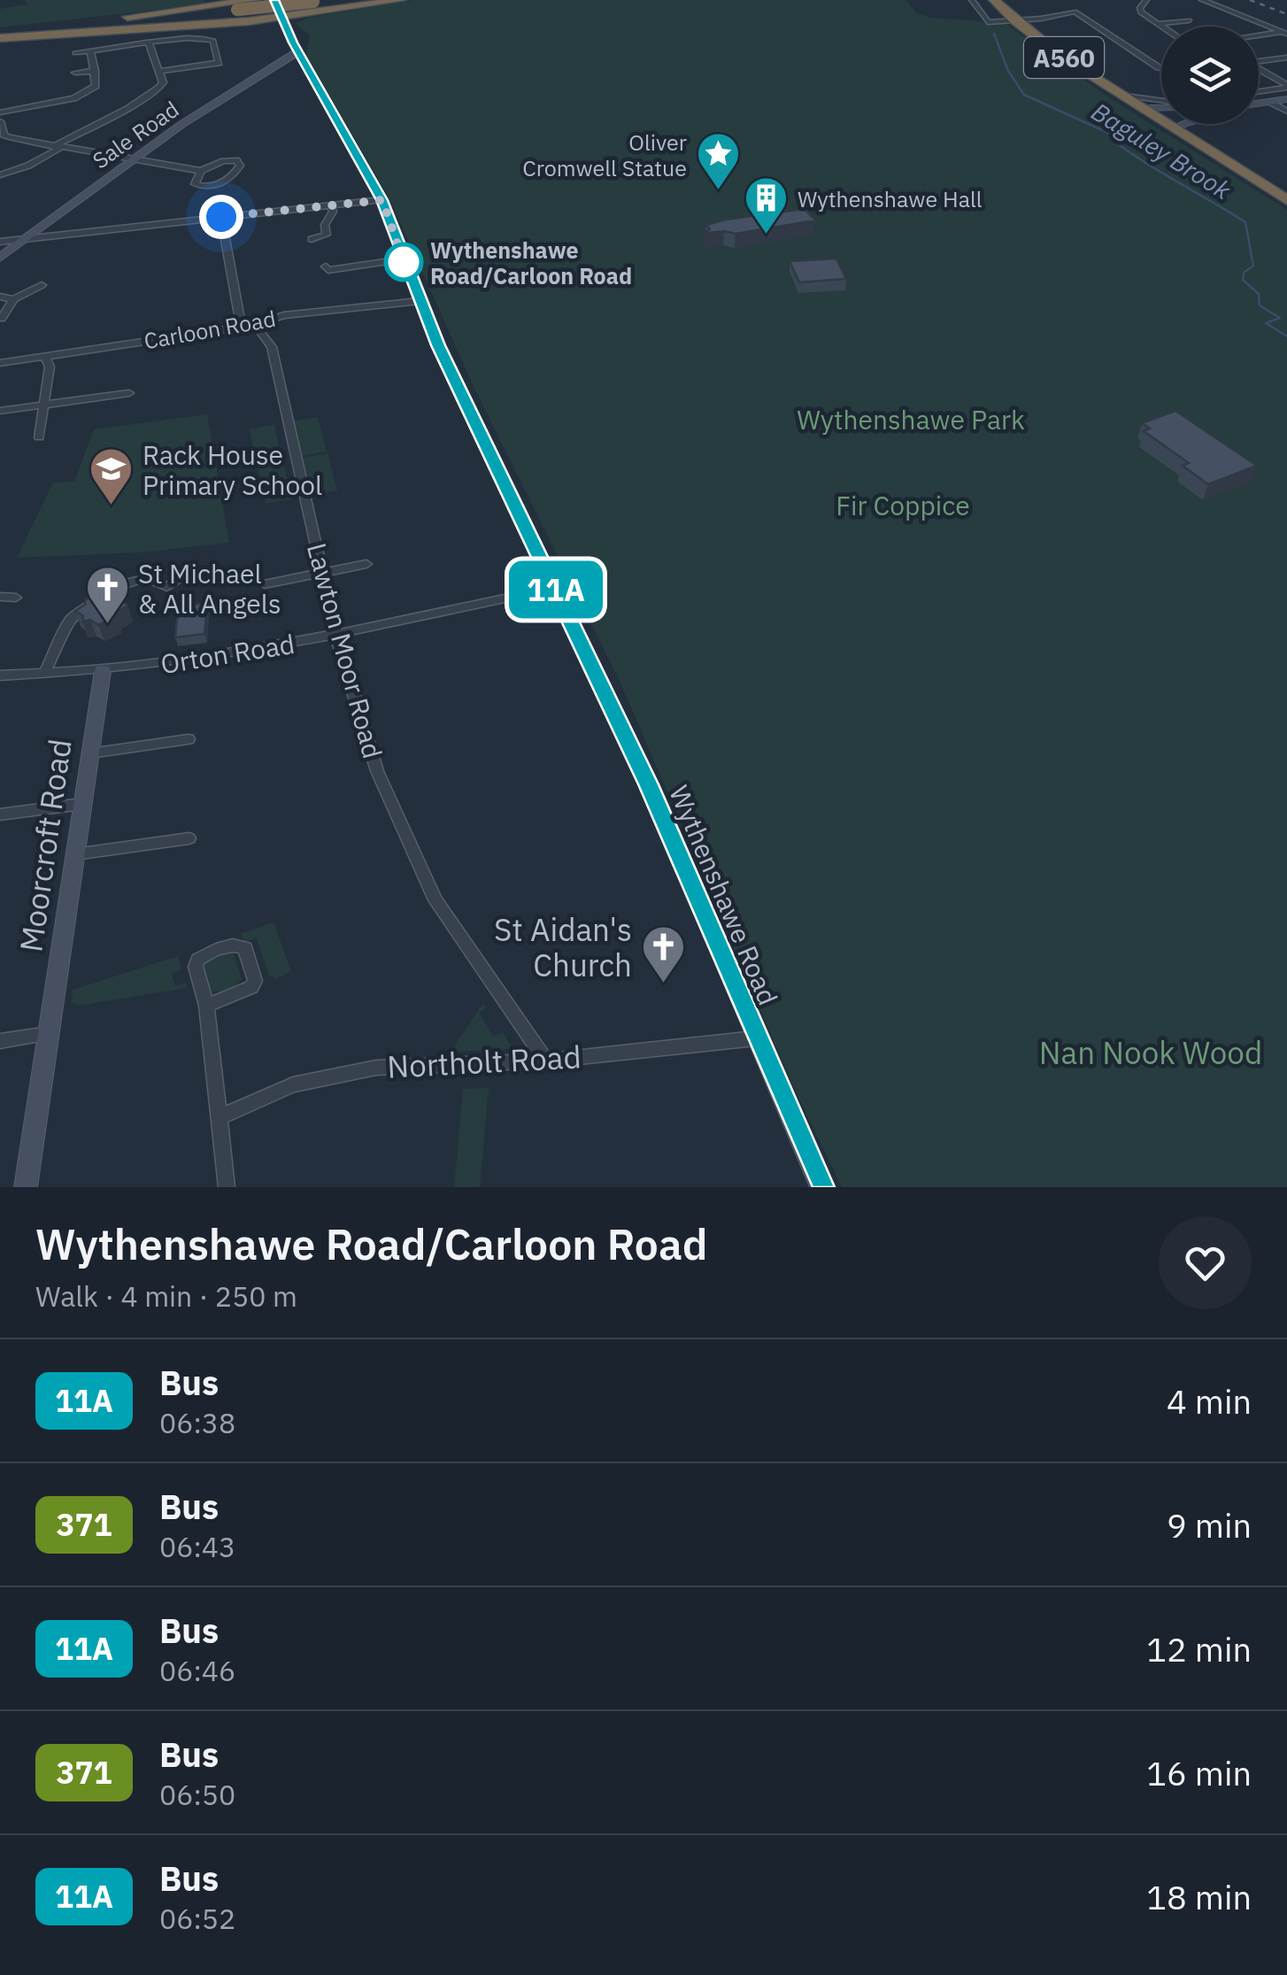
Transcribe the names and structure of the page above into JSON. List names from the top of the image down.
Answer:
{
  "streets": {
    "highway": ["A560"],
    "main road": ["Sale Road", "Moorcroft Road", "Wythenshawe Road"],
    "street": [
      "Carloon Road",
      "Lawton Moor Road",
      "Orton Road",
      "Northolt Road"
    ]
  },
  "crossings": [
    ["Sale Road", "Wythenshawe Road"],
    ["Carloon Road", "Lawton Moor Road"],
    ["Carloon Road", "Wythenshawe Road"],
    ["Lawton Moor Road", "Orton Road"],
    ["Lawton Moor Road", "Northolt Road"],
    ["Orton Road", "Moorcroft Road"],
    ["Orton Road", "Wythenshawe Road"],
    ["Wythenshawe Road", "Northolt Road"]
  ],
  "water": ["Baguley Brook"],
  "parks": ["Wythenshawe Park", "Fir Coppice", "Nan Nook Wood"],
  "places": {
    "place": ["Oliver Cromwell Statue"],
    "building": ["Wythenshawe Hall"],
    "other": ["Wythenshawe Road/Carloon Road"],
    "school or university": ["Rack House Primary School"],
    "church": ["St Michael & All Angels", "St Aidan's Church"]
  },
  "lines": ["bus line 11A"],
  "page": {
    "on_map": "11A",
    "heading": ["Wythenshawe Road/Carloon Road", "Walk · 4 min · 250 m"],
    "list": [
      {
        "mark": "11A",
        "name": "Bus",
        "note": "06:38",
        "value": "4 min"
      },
      {
        "mark": "371",
        "name": "Bus",
        "note": "06:43",
        "value": "9 min"
      },
      {
        "mark": "11A",
        "name": "Bus",
        "note": "06:46",
        "value": "12 min"
      },
      {
        "mark": "371",
        "name": "Bus",
        "note": "06:50",
        "value": "16 min"
      },
      {
        "mark": "11A",
        "name": "Bus",
        "note": "06:52",
        "value": "18 min"
      }
    ]
  }
}
